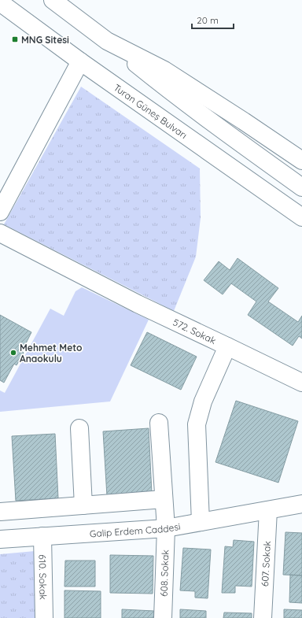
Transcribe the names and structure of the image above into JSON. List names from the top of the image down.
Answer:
{
  "streets": {
    "main road": [
      "Turan Güneş Bulvarı",
      "572. Sokak",
      "Galip Erdem Caddesi",
      "607. Sokak",
      "608. Sokak",
      "610. Sokak"
    ]
  },
  "crossings": [
    ["572. Sokak", "Galip Erdem Caddesi"],
    ["Galip Erdem Caddesi", "607. Sokak"],
    ["Galip Erdem Caddesi", "608. Sokak"],
    ["Galip Erdem Caddesi", "610. Sokak"]
  ],
  "places": {
    "transit": ["MNG Sitesi"],
    "other": ["Mehmet Meto Anaokulu"]
  },
  "scale_bar": "20 m"
}
